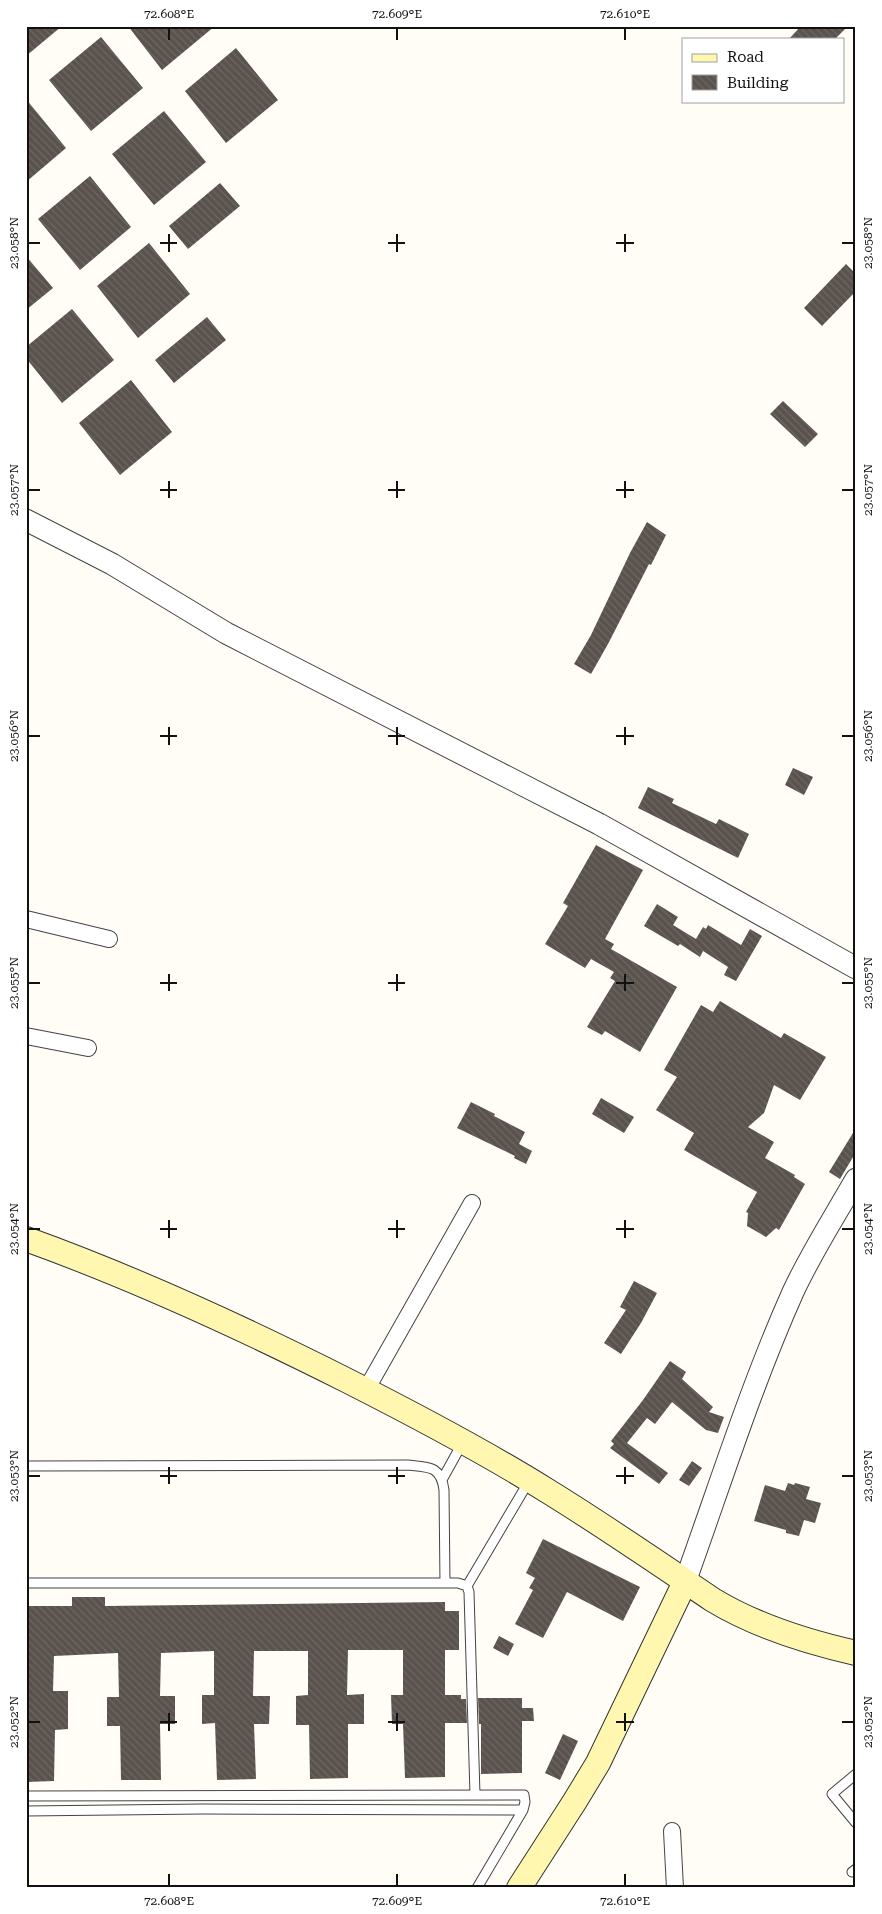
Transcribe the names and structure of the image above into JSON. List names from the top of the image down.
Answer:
{
  "legend": ["Road", "Building"],
  "coordinates": [
    "72.608°E",
    "72.609°E",
    "72.610°E",
    "23.058°N",
    "23.057°N",
    "23.056°N",
    "23.055°N",
    "23.054°N",
    "23.053°N",
    "23.052°N"
  ]
}
